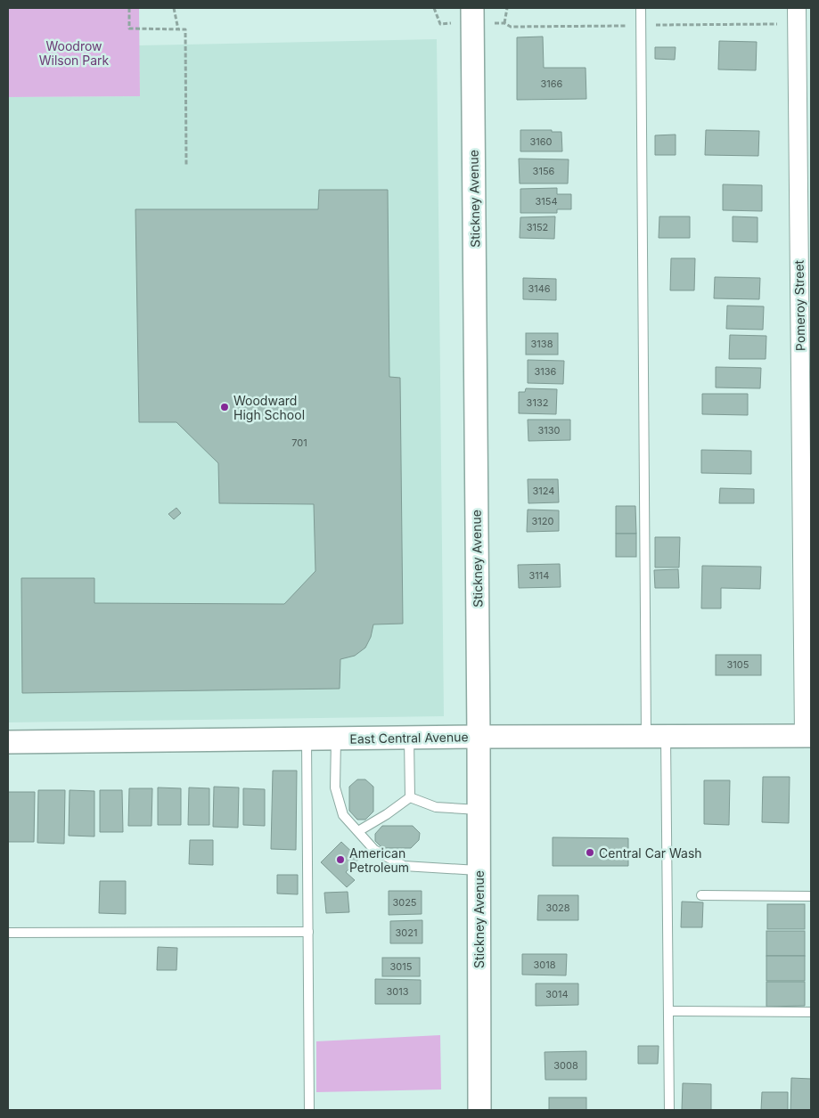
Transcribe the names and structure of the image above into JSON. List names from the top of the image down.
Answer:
{
  "streets": {
    "street": ["Stickney Avenue", "Pomeroy Street", "East Central Avenue"]
  },
  "crossings": [
    ["Stickney Avenue", "East Central Avenue"],
    ["Pomeroy Street", "East Central Avenue"]
  ],
  "parks": ["Woodrow Wilson Park"],
  "places": ["Woodward High School", "Central Car Wash", "American Petroleum"],
  "house_numbers": [
    "3166",
    "3160",
    "3156",
    "3154",
    "3152",
    "3146",
    "3138",
    "3136",
    "3132",
    "3130",
    "701",
    "3124",
    "3120",
    "3114",
    "3105",
    "3025",
    "3028",
    "3021",
    "3018",
    "3015",
    "3013",
    "3014",
    "3008"
  ]
}
